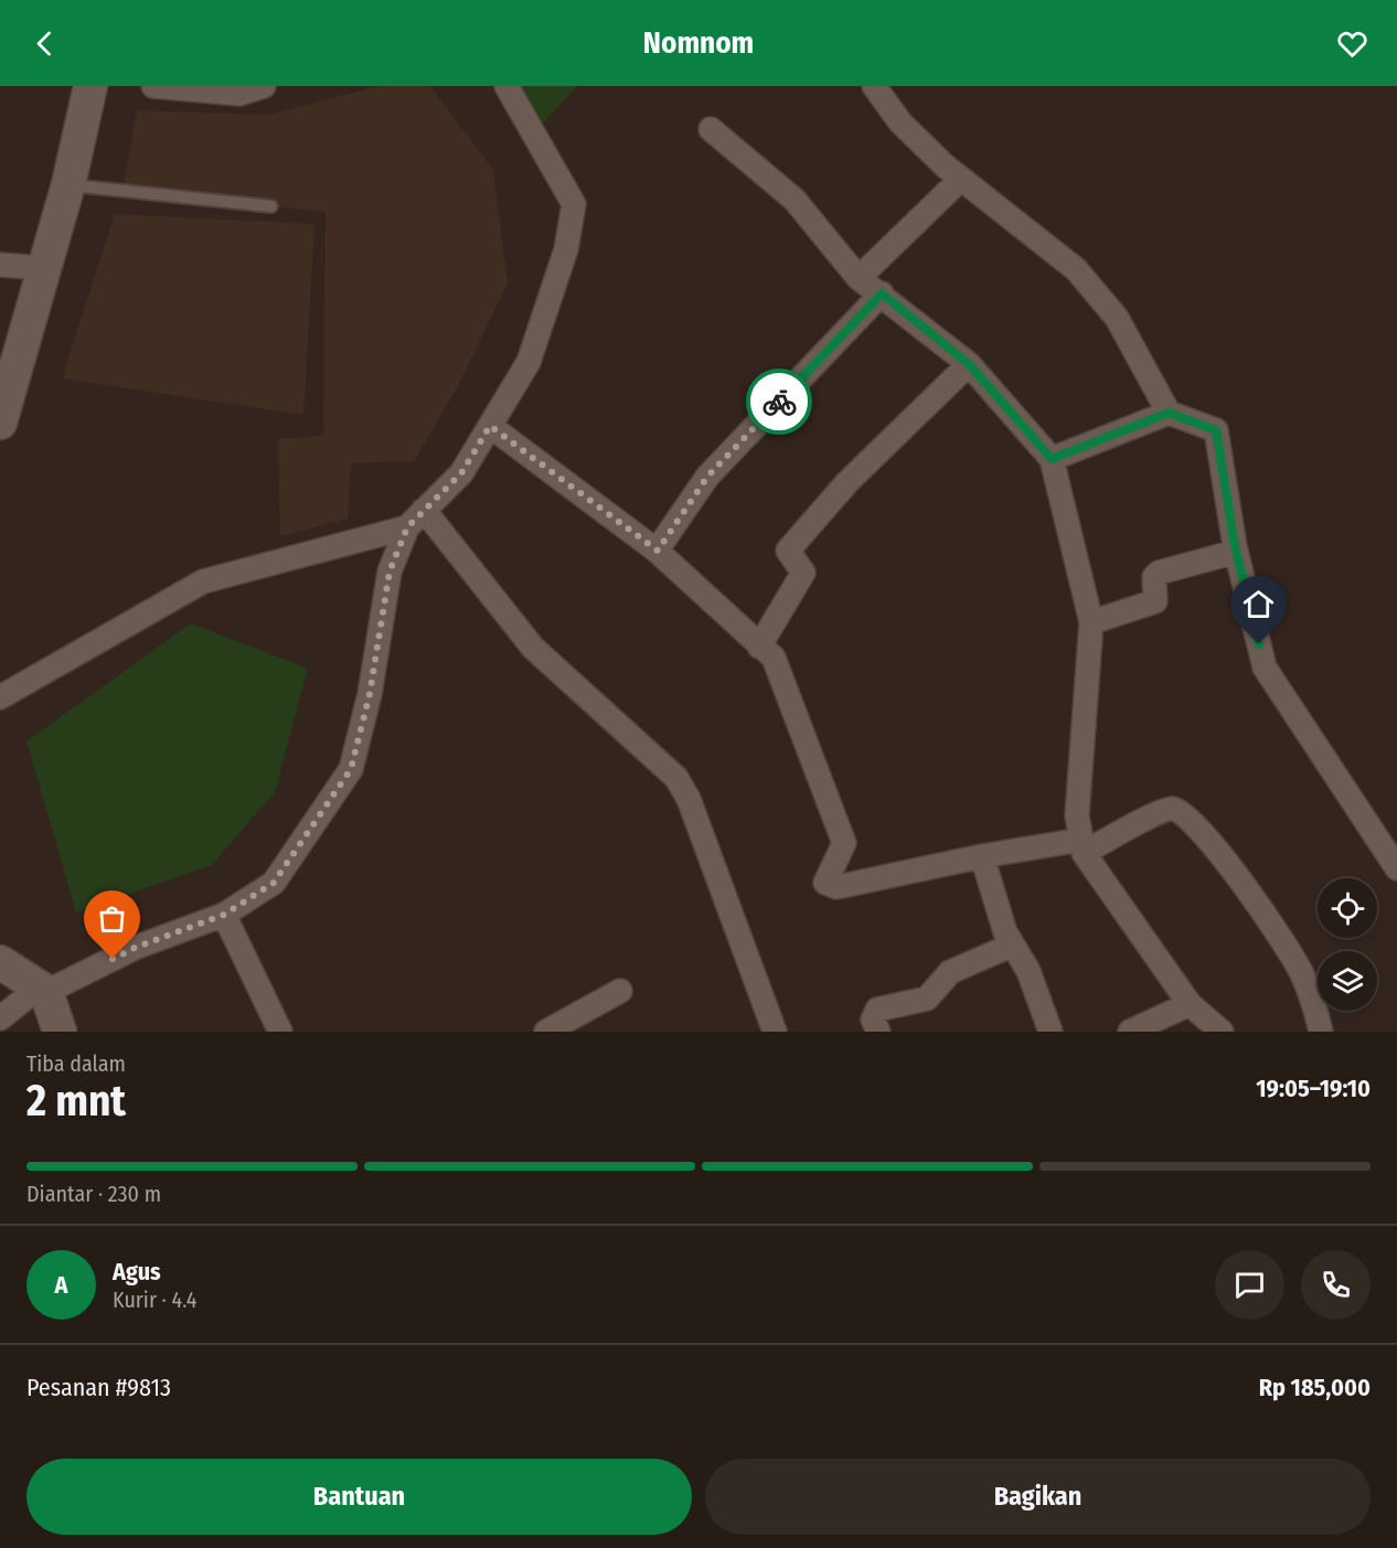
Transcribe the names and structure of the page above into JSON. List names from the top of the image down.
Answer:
{
  "page": {
    "header": "Nomnom",
    "heading": ["2 mnt", "Tiba dalam", "19:05–19:10"],
    "panel": [
      "Agus",
      "Kurir · 4.4",
      "Pesanan #9813",
      "Rp 185,000"
    ],
    "bar": "Diantar · 230 m",
    "round": "A",
    "buttons": ["Bantuan", "Bagikan"]
  }
}
